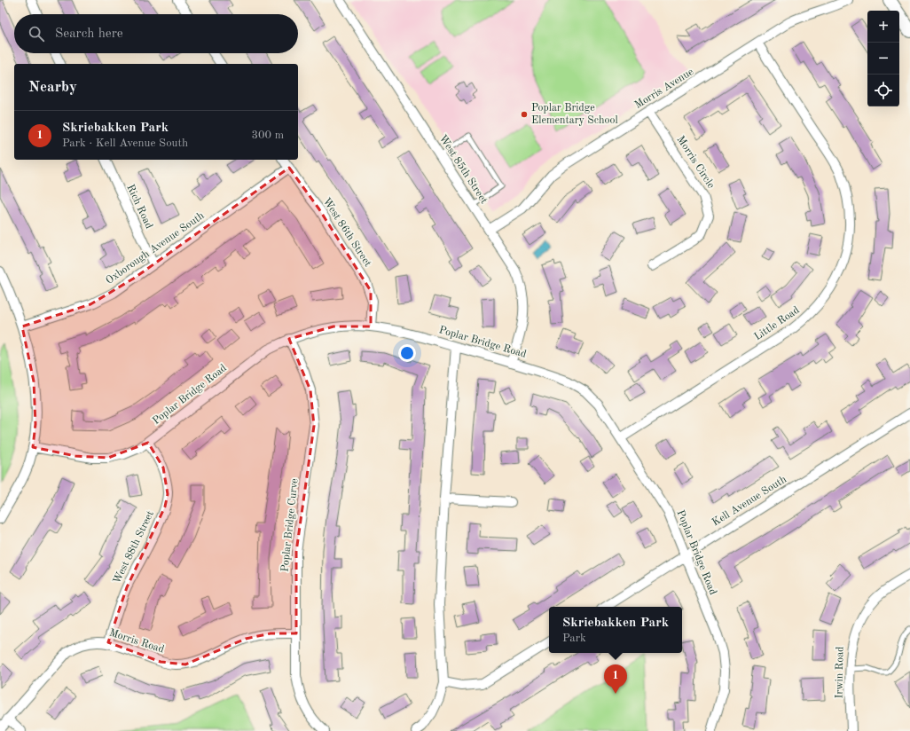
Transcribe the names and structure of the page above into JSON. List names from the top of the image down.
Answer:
{
  "streets": {
    "street": [
      "Morris Avenue",
      "Morris Circle",
      "West 85th Street",
      "Rich Road",
      "West 86th Street",
      "Oxborough Avenue South",
      "Little Road",
      "Poplar Bridge Road",
      "Kell Avenue South",
      "Poplar Bridge Curve",
      "West 88th Street",
      "Morris Road",
      "Irwin Road"
    ]
  },
  "crossings": [
    ["Morris Avenue", "Morris Circle"],
    ["Morris Avenue", "West 85th Street"],
    ["Morris Avenue", "Little Road"],
    ["West 85th Street", "Poplar Bridge Road"],
    ["Rich Road", "Oxborough Avenue South"],
    ["West 86th Street", "Oxborough Avenue South"],
    ["West 86th Street", "Poplar Bridge Road"],
    ["Little Road", "Poplar Bridge Road"],
    ["Poplar Bridge Road", "Kell Avenue South"],
    ["Poplar Bridge Road", "Poplar Bridge Curve"],
    ["Poplar Bridge Road", "West 88th Street"],
    ["Poplar Bridge Curve", "Morris Road"],
    ["West 88th Street", "Morris Road"]
  ],
  "places": ["Poplar Bridge Elementary School"],
  "page": {
    "map_buttons": ["+", "−"],
    "search": "Search here",
    "heading": "Nearby",
    "list": [
      {
        "mark": "1",
        "name": "Skriebakken Park",
        "note": "Park · Kell Avenue South",
        "value": "300 m"
      }
    ],
    "popup": ["Skriebakken Park", "Park"],
    "pins": "1"
  }
}
